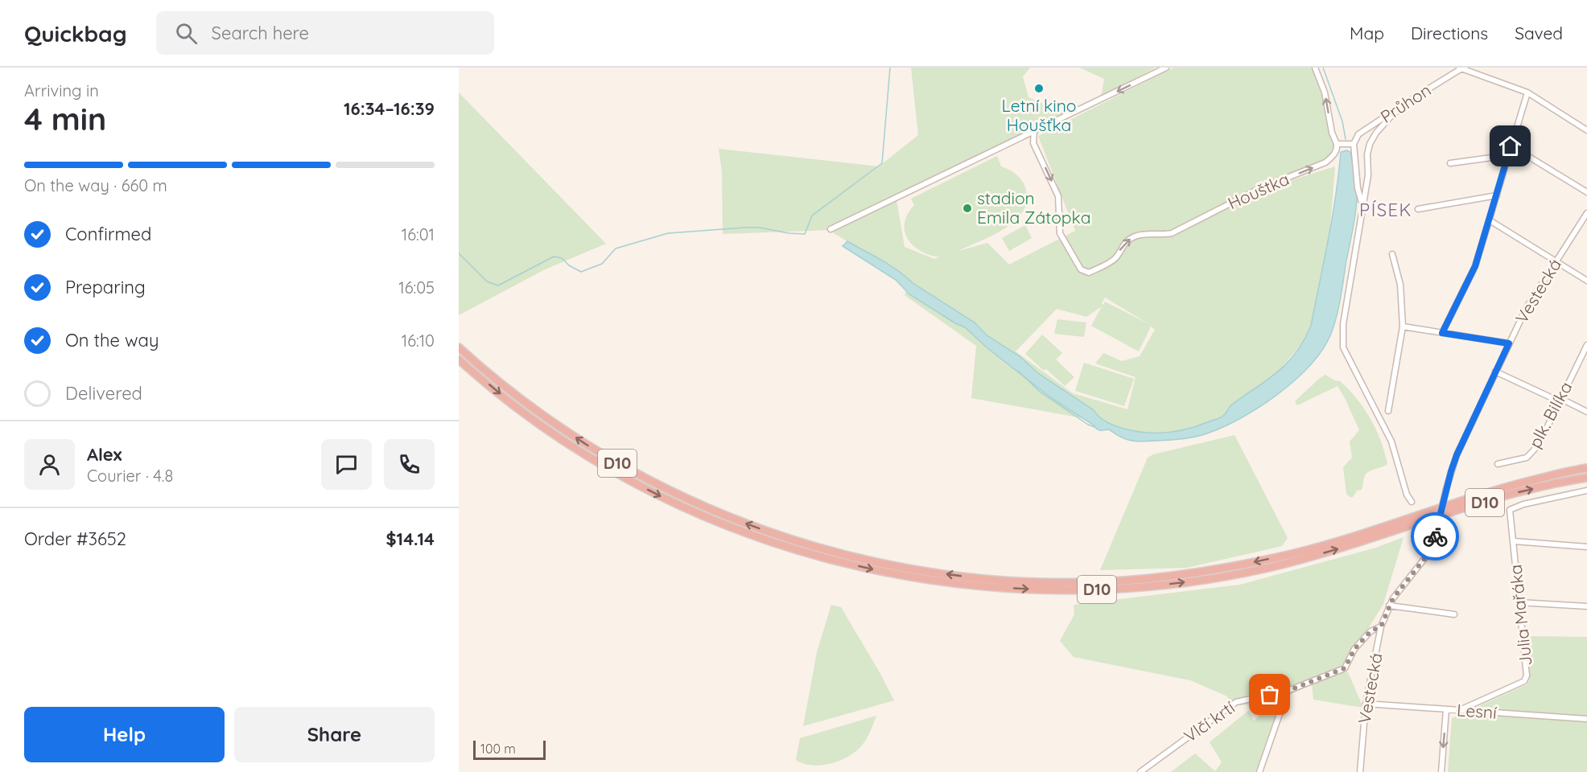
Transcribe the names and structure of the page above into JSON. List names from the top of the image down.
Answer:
{
  "streets": {
    "highway": ["D10"],
    "street": [
      "Průhon",
      "Houštka",
      "Vestecká",
      "plk. Bilíka",
      "Julia Mařáka",
      "Lesní",
      "Vlčí krtí"
    ]
  },
  "crossings": [
    ["Vestecká", "Lesní"],
    ["Vestecká", "Vlčí krtí"],
    ["Julia Mařáka", "Lesní"]
  ],
  "districts": ["PÍSEK"],
  "places": ["Letní kino Houšťka", "stadion Emila Zátopka"],
  "scale_bar": "100 m",
  "page": {
    "header": "Quickbag",
    "search": "Search here",
    "nav": ["Map", "Directions", "Saved"],
    "heading": ["4 min", "Arriving in", "16:34–16:39"],
    "panel": [
      "Alex",
      "Courier · 4.8",
      "Order #3652",
      "$14.14"
    ],
    "bar": "On the way · 660 m",
    "list": [
      ["Confirmed", "16:01"],
      ["Preparing", "16:05"],
      ["On the way", "16:10"],
      "Delivered"
    ],
    "buttons": ["Help", "Share"],
    "scale": "100 m"
  }
}
